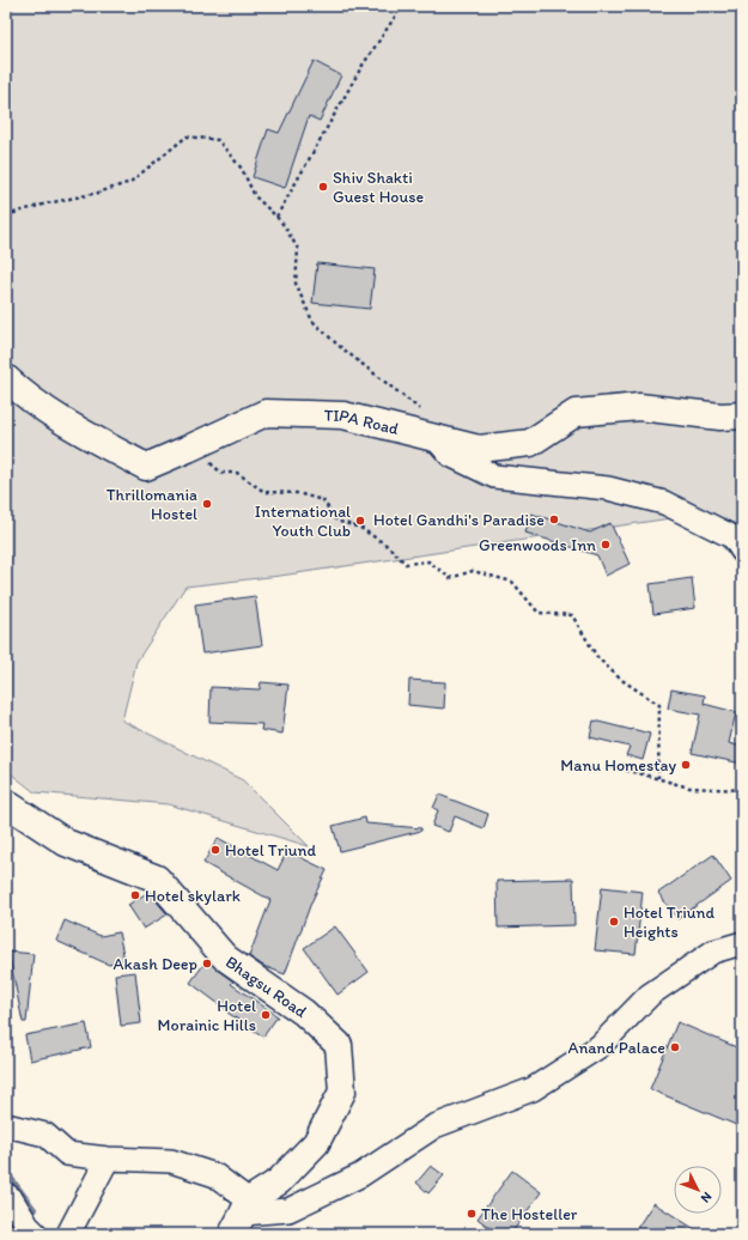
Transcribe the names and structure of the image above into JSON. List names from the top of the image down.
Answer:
{
  "streets": {
    "street": ["TIPA Road", "Bhagsu Road"]
  },
  "places": [
    "Shiv Shakti Guest House",
    "Thrillomania Hostel",
    "Hotel Gandhi's Paradise",
    "International Youth Club",
    "Greenwoods Inn",
    "Manu Homestay",
    "Hotel Triund",
    "Hotel skylark",
    "Hotel Triund Heights",
    "Akash Deep",
    "Hotel Morainic Hills",
    "Anand Palace",
    "The Hosteller"
  ],
  "north": "bottom right"
}
